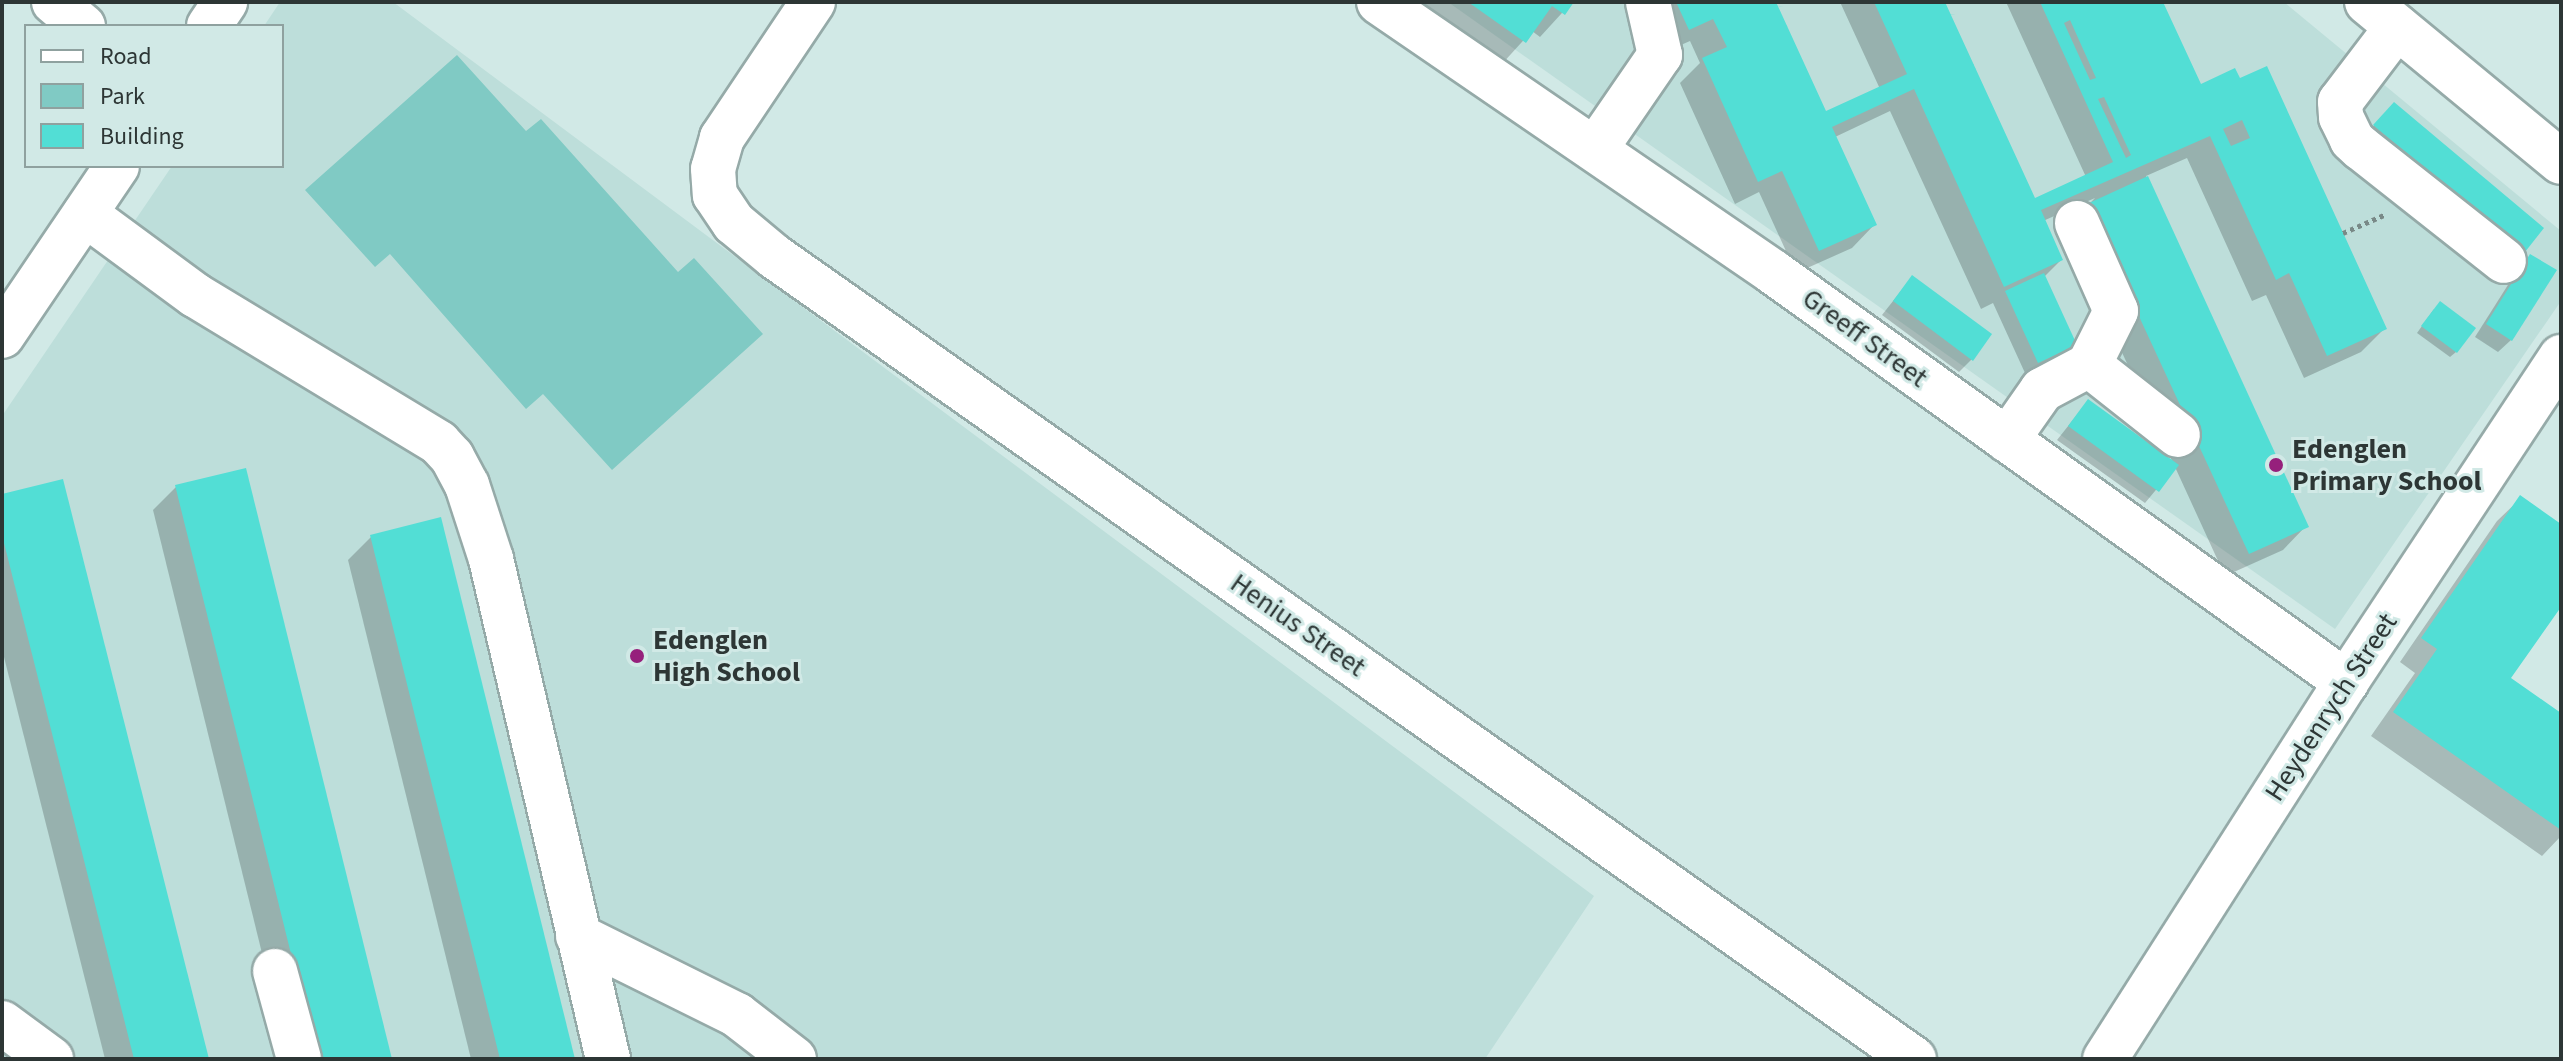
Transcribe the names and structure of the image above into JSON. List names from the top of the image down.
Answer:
{
  "streets": {
    "street": ["Greeff Street", "Henius Street", "Heydenrych Street"]
  },
  "crossings": [
    ["Greeff Street", "Heydenrych Street"]
  ],
  "places": ["Edenglen Primary School", "Edenglen High School"],
  "legend": ["Road", "Park", "Building"]
}
